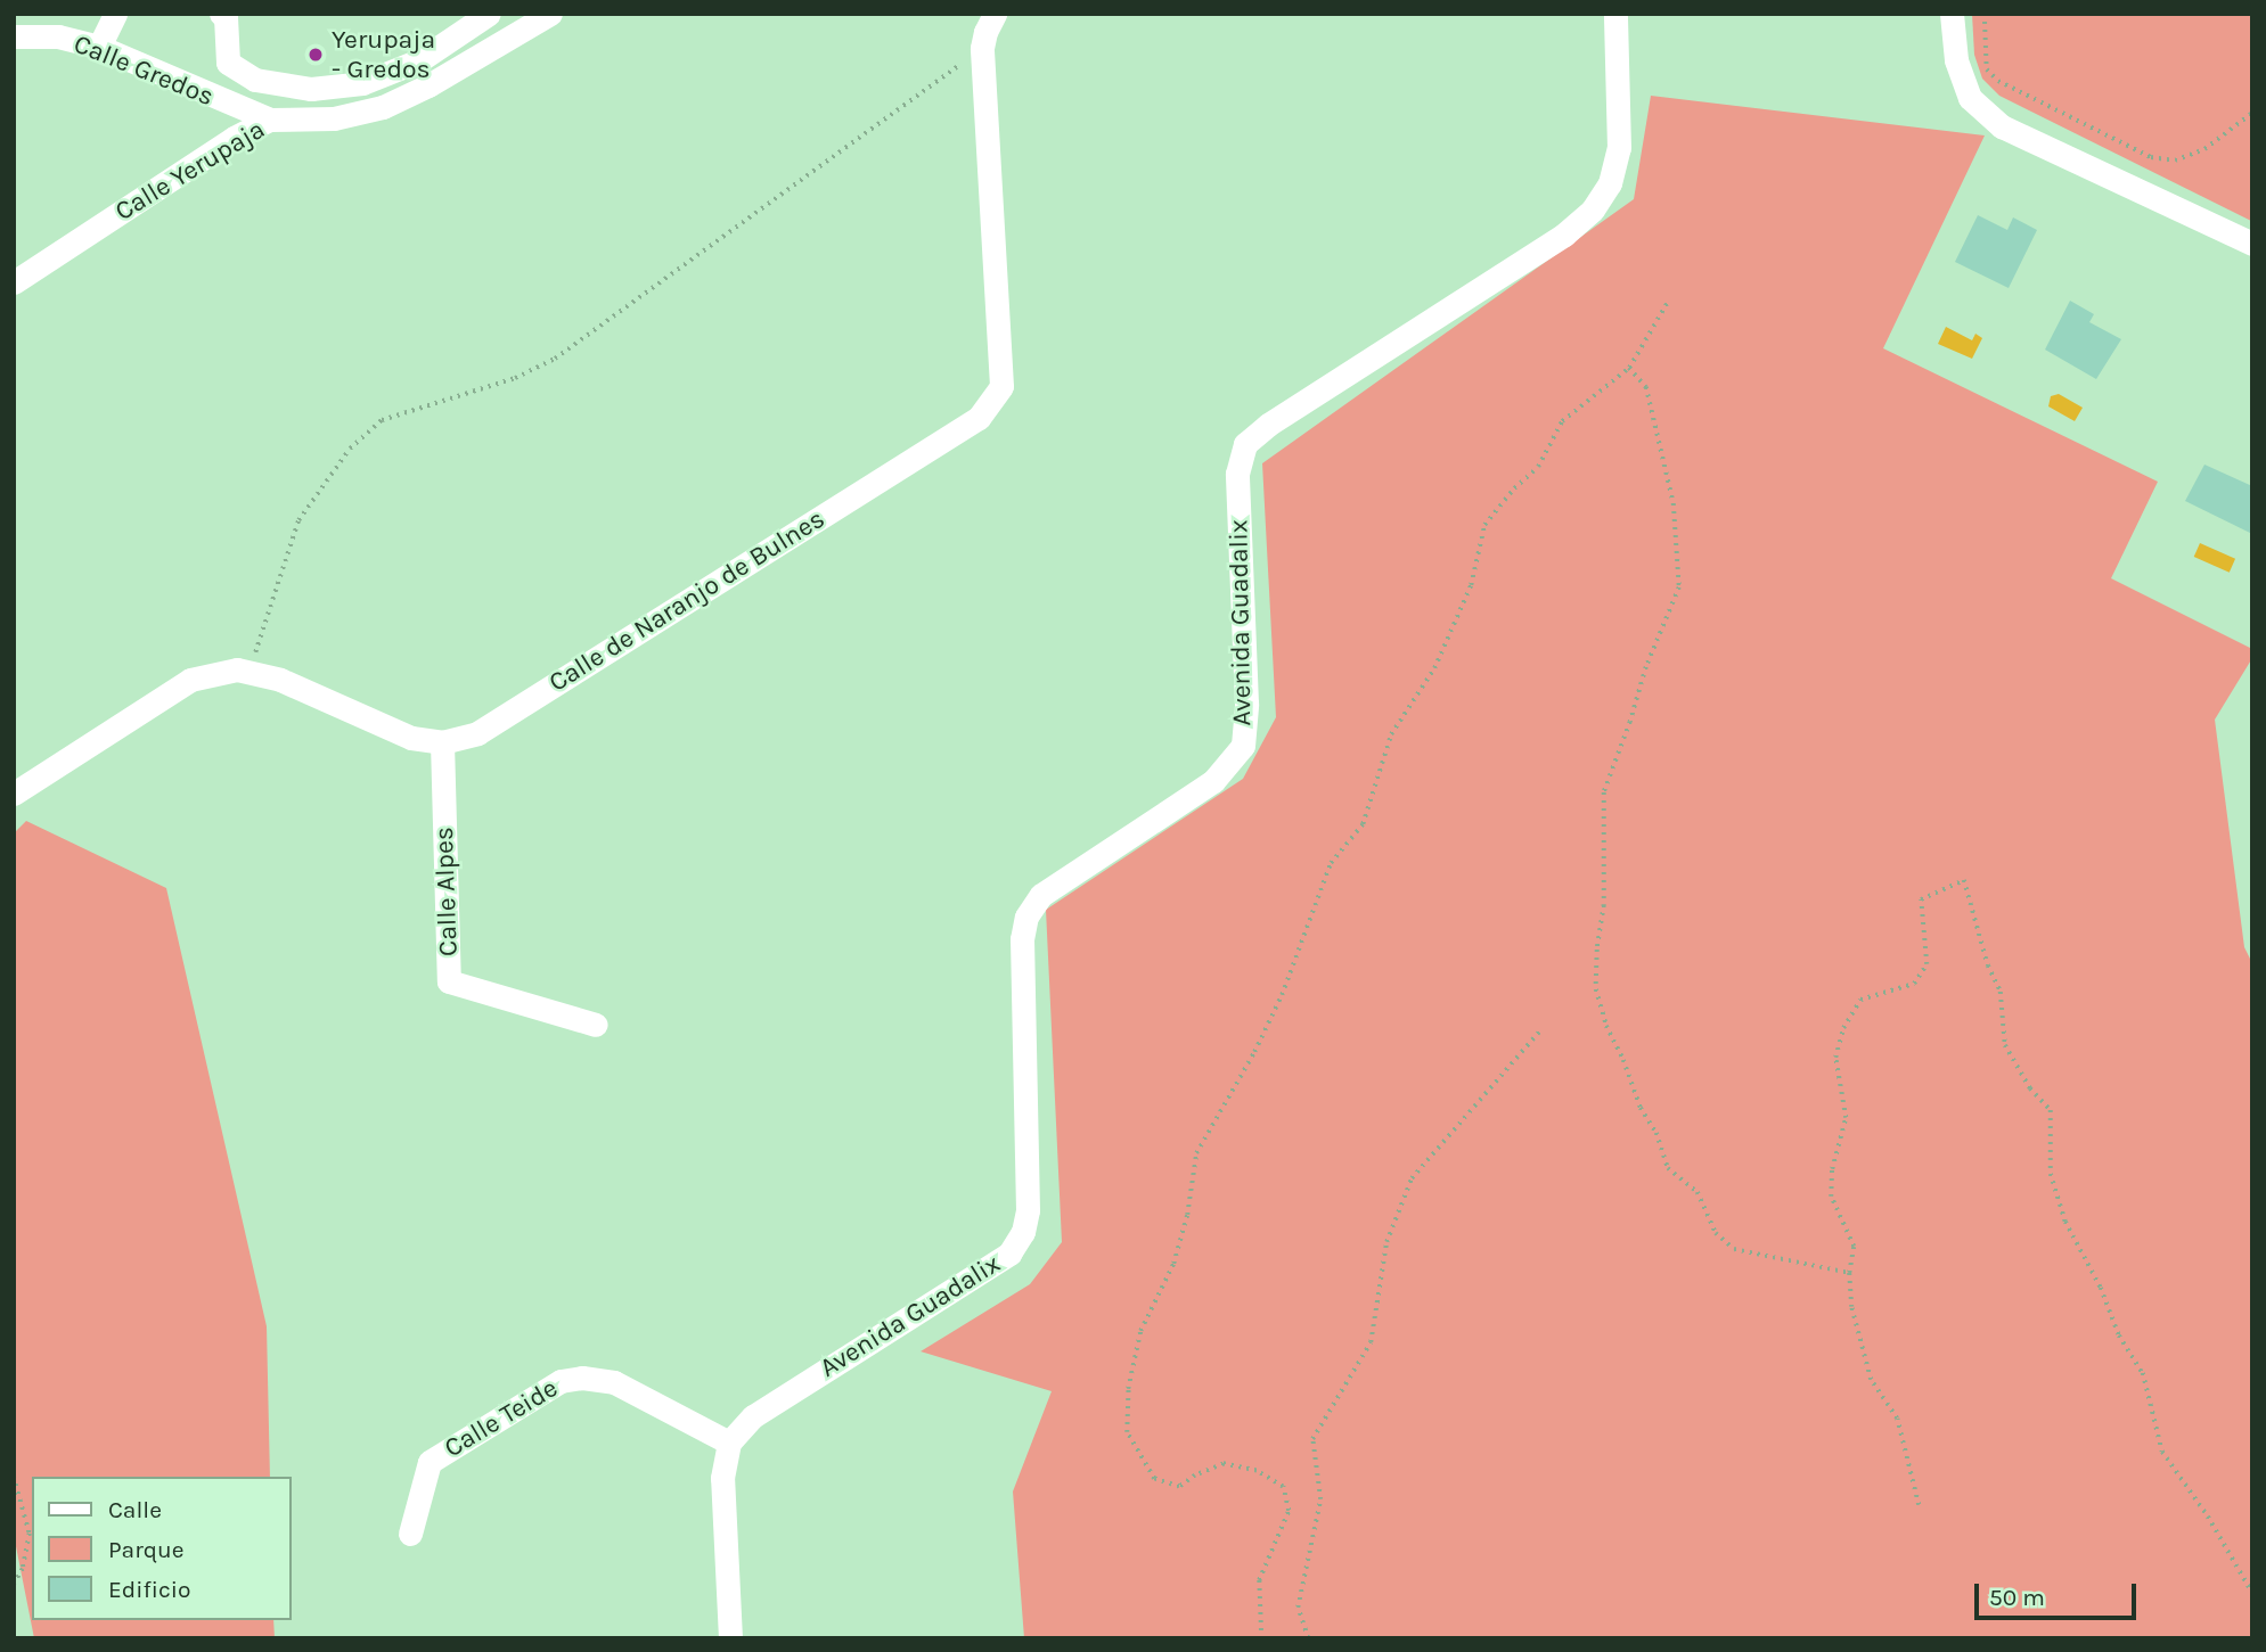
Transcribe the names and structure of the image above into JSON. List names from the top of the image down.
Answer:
{
  "streets": {
    "street": [
      "Calle Gredos",
      "Calle Yerupaja",
      "Calle de Naranjo de Bulnes",
      "Avenida Guadalix",
      "Calle Alpes",
      "Calle Teide"
    ]
  },
  "crossings": [
    ["Calle Gredos", "Calle Yerupaja"],
    ["Calle de Naranjo de Bulnes", "Calle Alpes"],
    ["Avenida Guadalix", "Calle Teide"]
  ],
  "places": ["Yerupaja - Gredos"],
  "legend": ["Calle", "Parque", "Edificio"],
  "scale_bar": "50 m"
}
